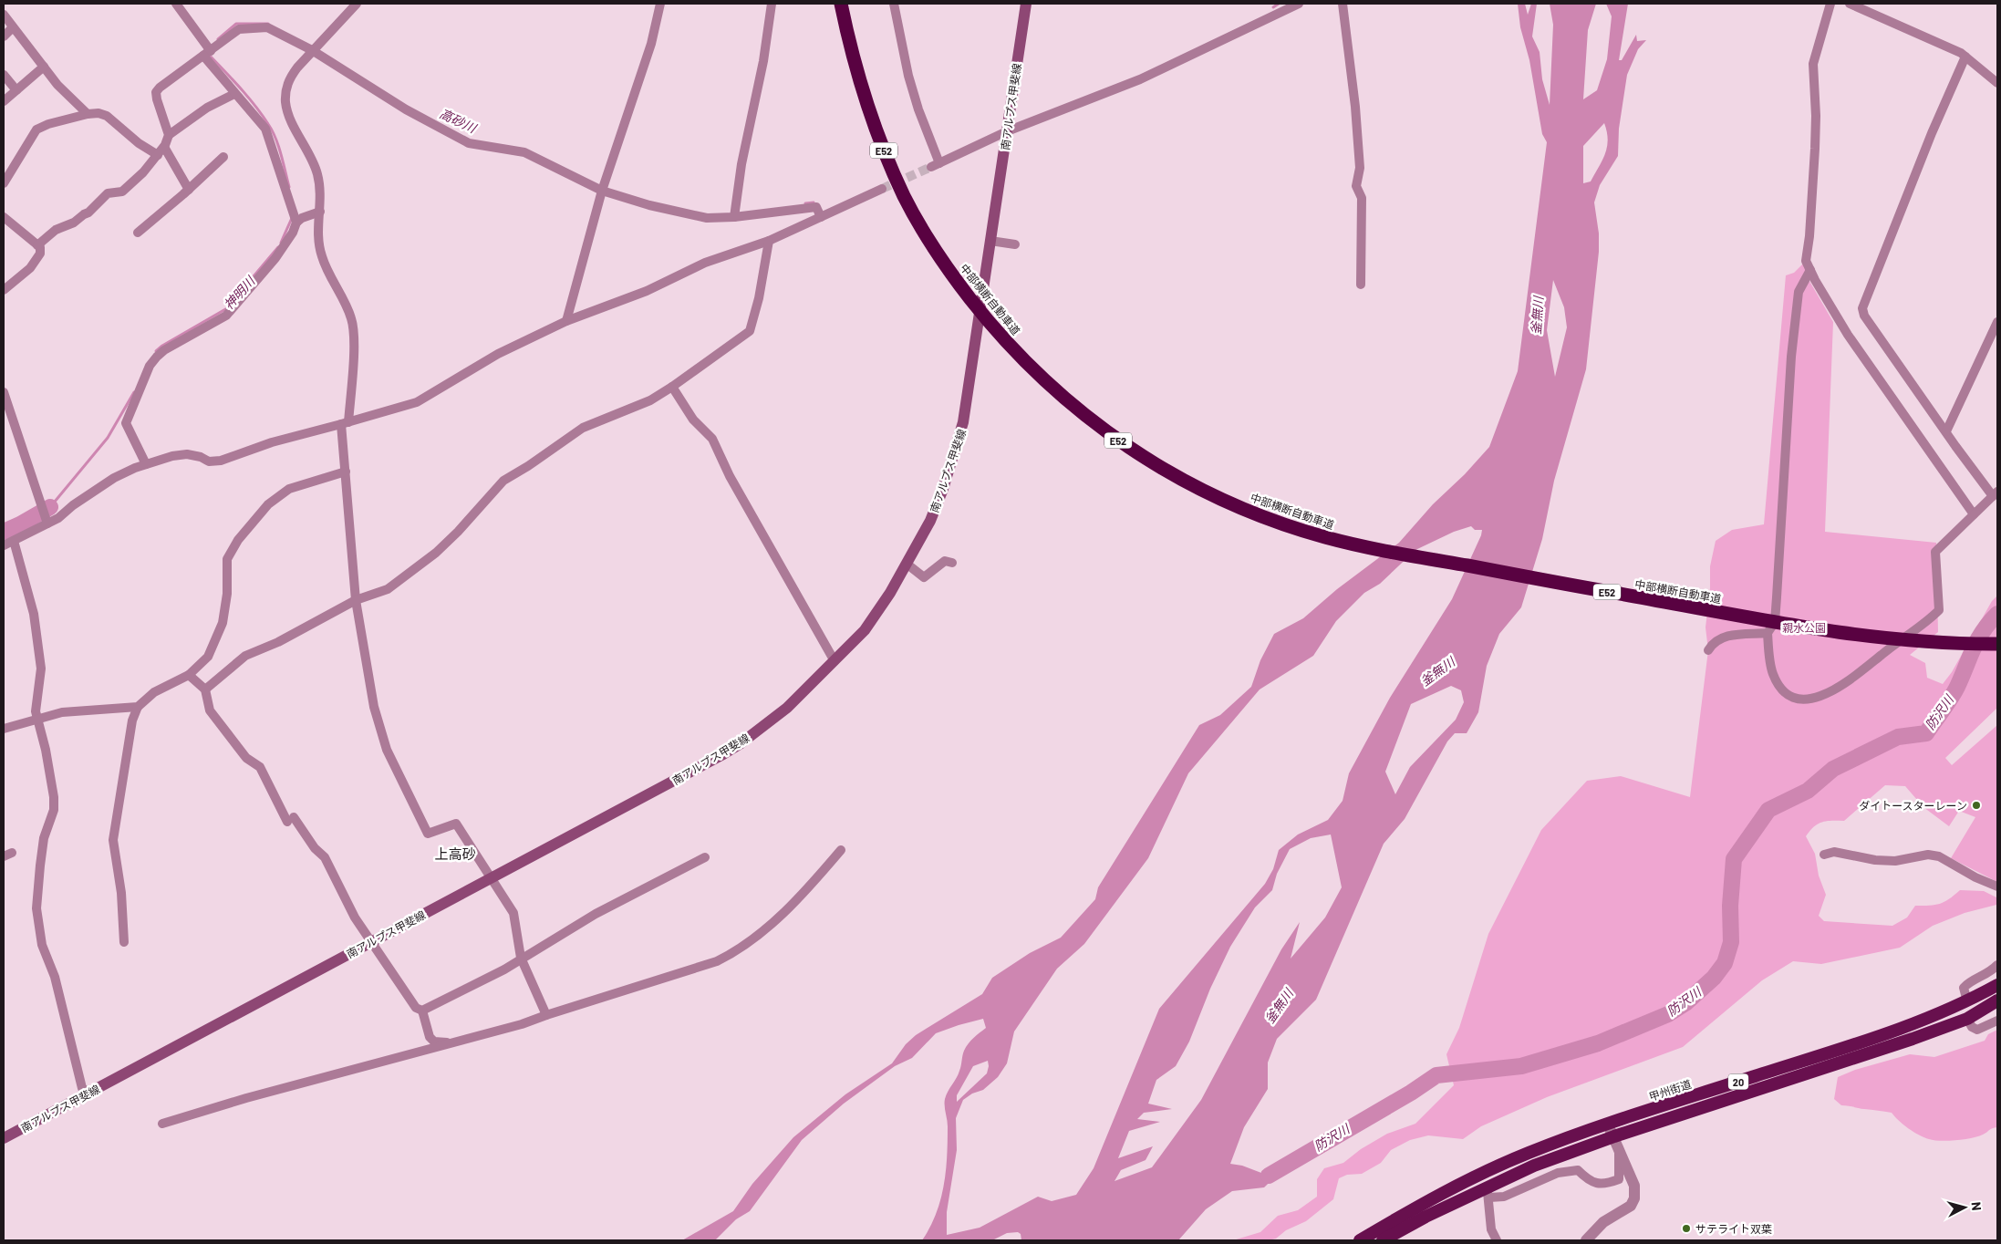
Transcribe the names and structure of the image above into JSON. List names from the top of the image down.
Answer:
{
  "streets": {
    "highway": [
      "E52",
      "中部横断自動車道",
      "20",
      "甲州街道"
    ],
    "main road": ["南アルプス甲斐線"]
  },
  "districts": ["上高砂"],
  "water": [
    "高砂川",
    "神明川",
    "釜無川",
    "防沢川"
  ],
  "parks": ["親水公園"],
  "places": ["ダイトースターレーン", "サテライト双葉"],
  "north": "right"
}
